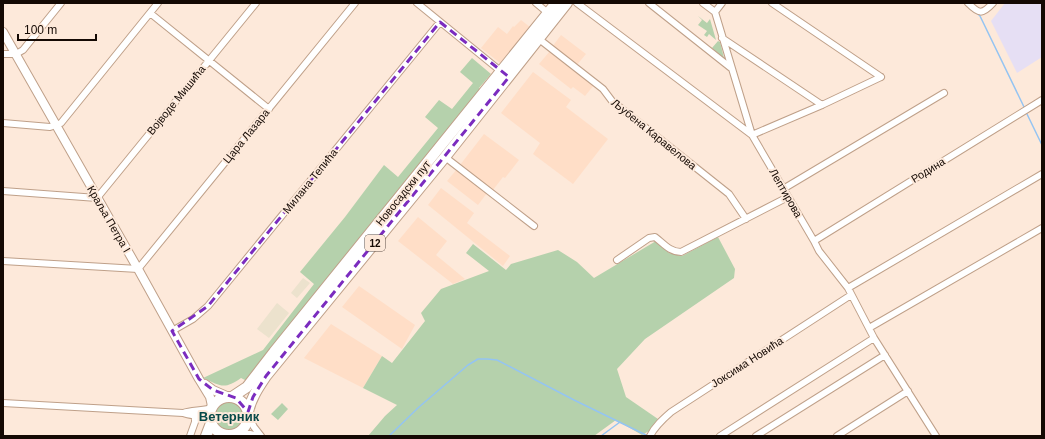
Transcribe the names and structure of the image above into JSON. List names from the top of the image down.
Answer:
{
  "streets": {
    "main road": ["Новосадски пут", "12"],
    "street": [
      "Војводе Мишића",
      "Љубена Каравелова",
      "Цара Лазара",
      "Родина",
      "Милана Тепића",
      "Лептирова",
      "Краља Петра I",
      "Јоксима Новића"
    ]
  },
  "crossings": [
    ["Војводе Мишића", "Краља Петра I"],
    ["Љубена Каравелова", "Новосадски пут"],
    ["Цара Лазара", "Краља Петра I"],
    ["Родина", "Лептирова"],
    ["Милана Тепића", "Краља Петра I"],
    ["Новосадски пут", "Краља Петра I"],
    ["Новосадски пут", "12"],
    ["Лептирова", "Јоксима Новића"],
    ["Краља Петра I", "12"]
  ],
  "districts": ["Ветерник"],
  "scale_bar": "100 m"
}
